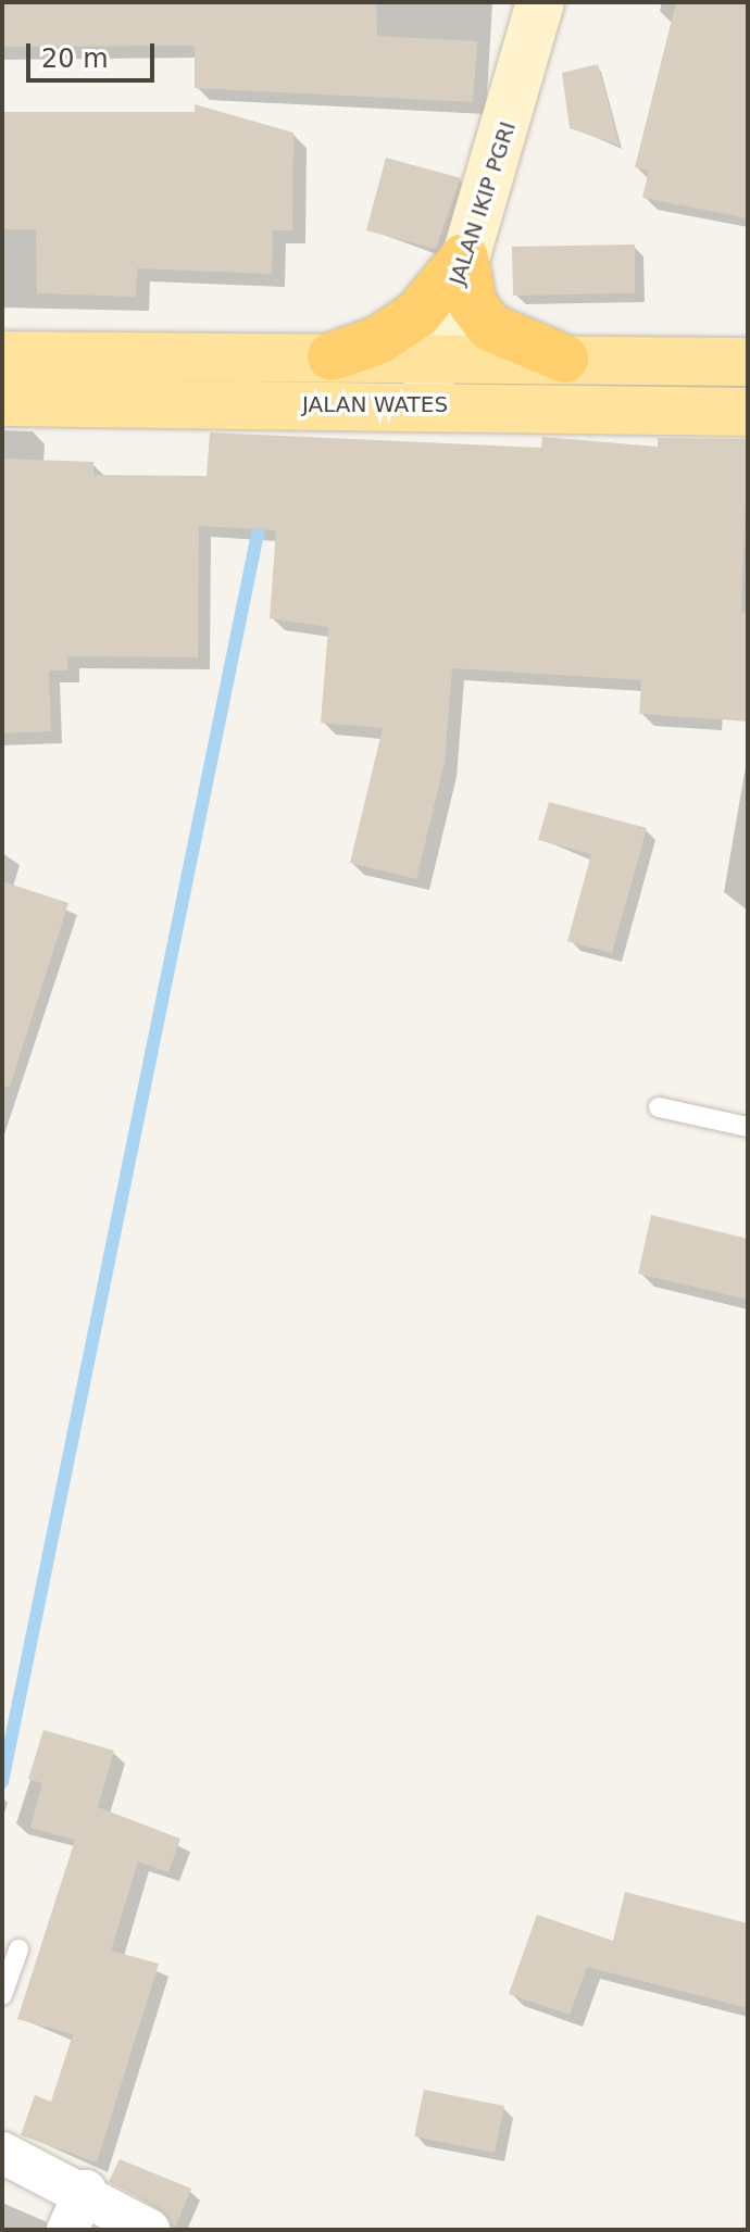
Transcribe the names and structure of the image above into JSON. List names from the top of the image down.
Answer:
{
  "streets": {
    "main road": ["JALAN IKIP PGRI", "JALAN WATES"]
  },
  "crossings": [
    ["JALAN IKIP PGRI", "JALAN WATES"]
  ],
  "scale_bar": "20 m"
}
